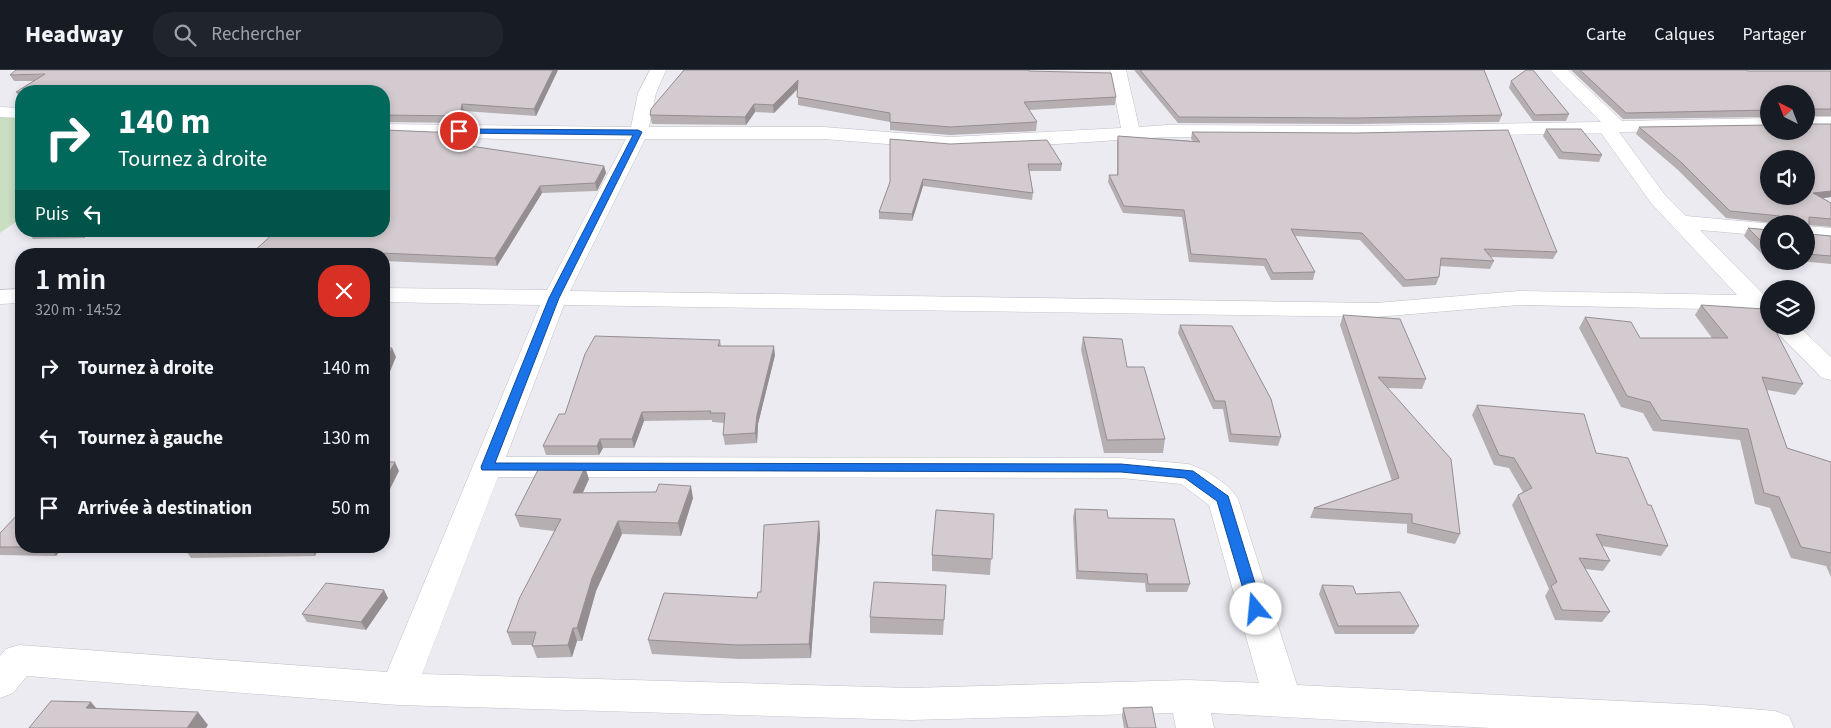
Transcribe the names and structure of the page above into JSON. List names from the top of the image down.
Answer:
{
  "north": "top left",
  "page": {
    "header": "Headway",
    "search": "Rechercher",
    "nav": ["Carte", "Calques", "Partager"],
    "turn": ["140 m", "Tournez à droite"],
    "then": "Puis",
    "heading": ["1 min", "320 m · 14:52"],
    "list": [
      {
        "name": "Tournez à droite",
        "value": "140 m"
      },
      {
        "name": "Tournez à gauche",
        "value": "130 m"
      },
      {
        "name": "Arrivée à destination",
        "value": "50 m"
      }
    ]
  }
}
